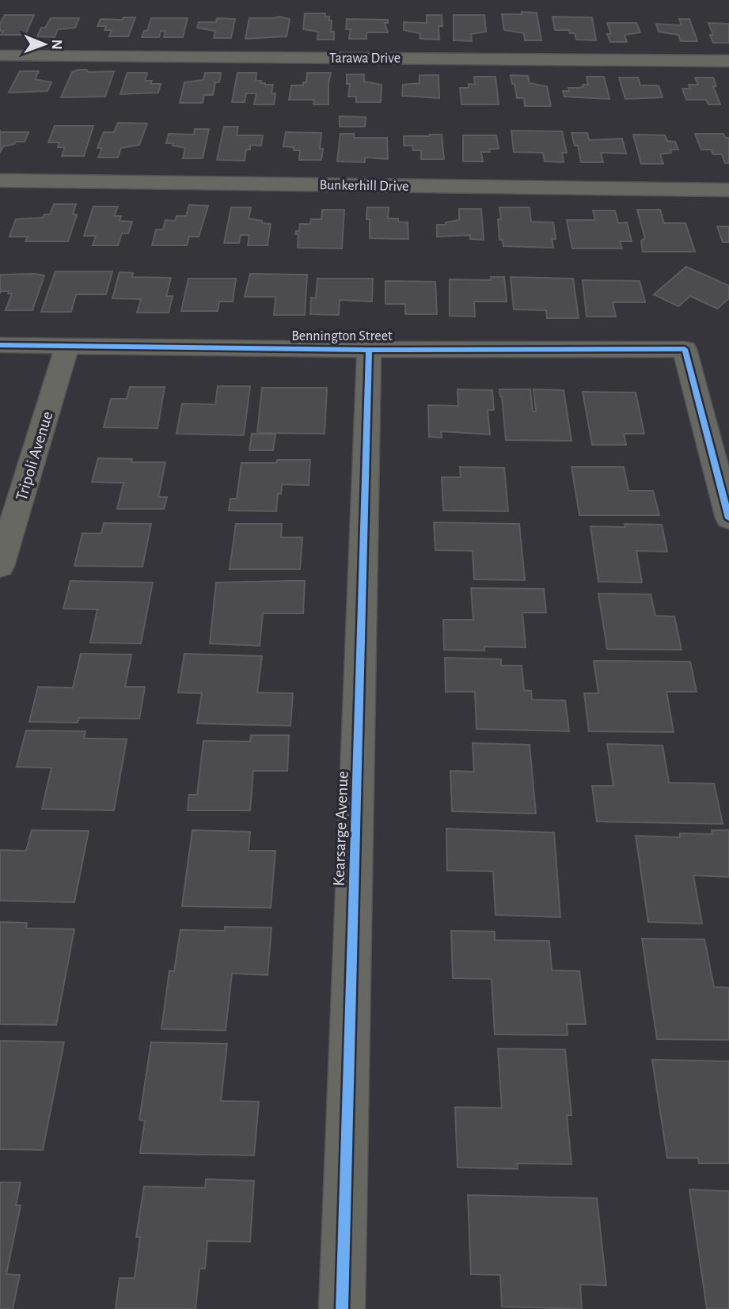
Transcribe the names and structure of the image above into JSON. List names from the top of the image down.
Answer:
{
  "streets": {
    "street": [
      "Tarawa Drive",
      "Bunkerhill Drive",
      "Bennington Street",
      "Tripoli Avenue",
      "Kearsarge Avenue"
    ]
  },
  "crossings": [
    ["Bennington Street", "Tripoli Avenue"],
    ["Bennington Street", "Kearsarge Avenue"]
  ],
  "north": "right"
}
